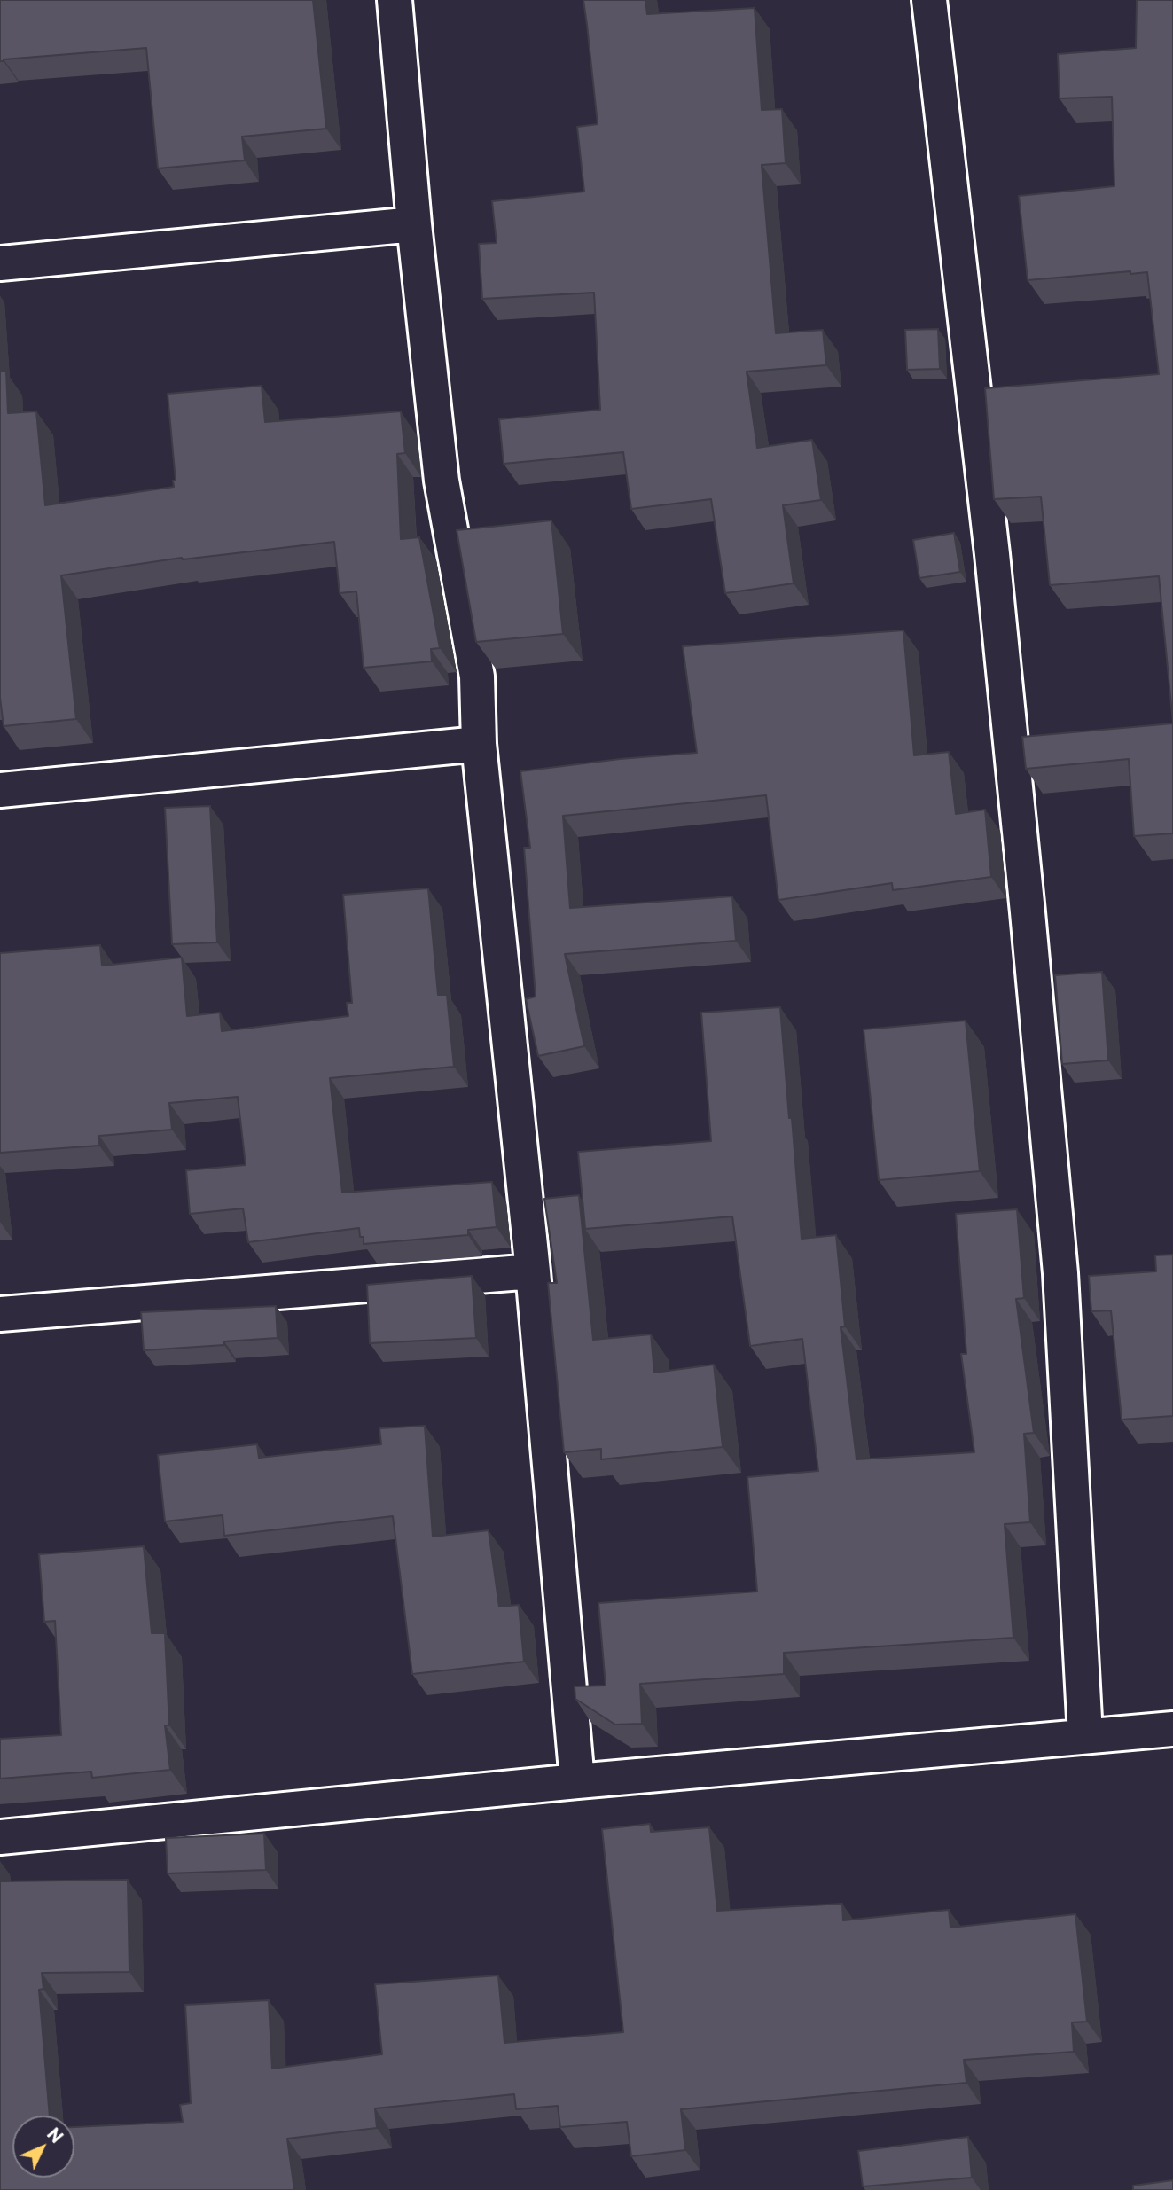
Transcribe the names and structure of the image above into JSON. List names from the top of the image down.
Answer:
{
  "north": "top right"
}
